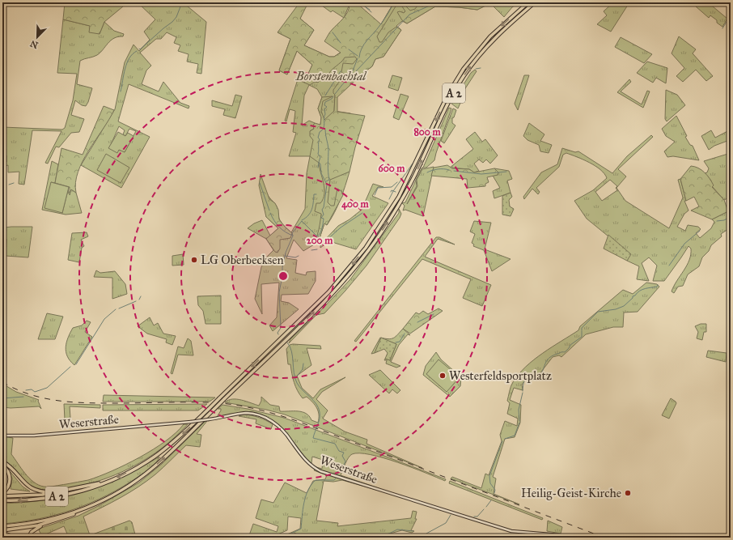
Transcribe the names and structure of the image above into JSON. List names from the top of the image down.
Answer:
{
  "streets": {
    "highway": ["A 2"],
    "street": ["Weserstraße"]
  },
  "parks": ["Borstenbachtal"],
  "places": ["LG Oberbecksen", "Westerfeldsportplatz", "Heilig-Geist-Kirche"],
  "north": "bottom left",
  "rings": [
    "800 m",
    "600 m",
    "400 m",
    "200 m"
  ]
}
